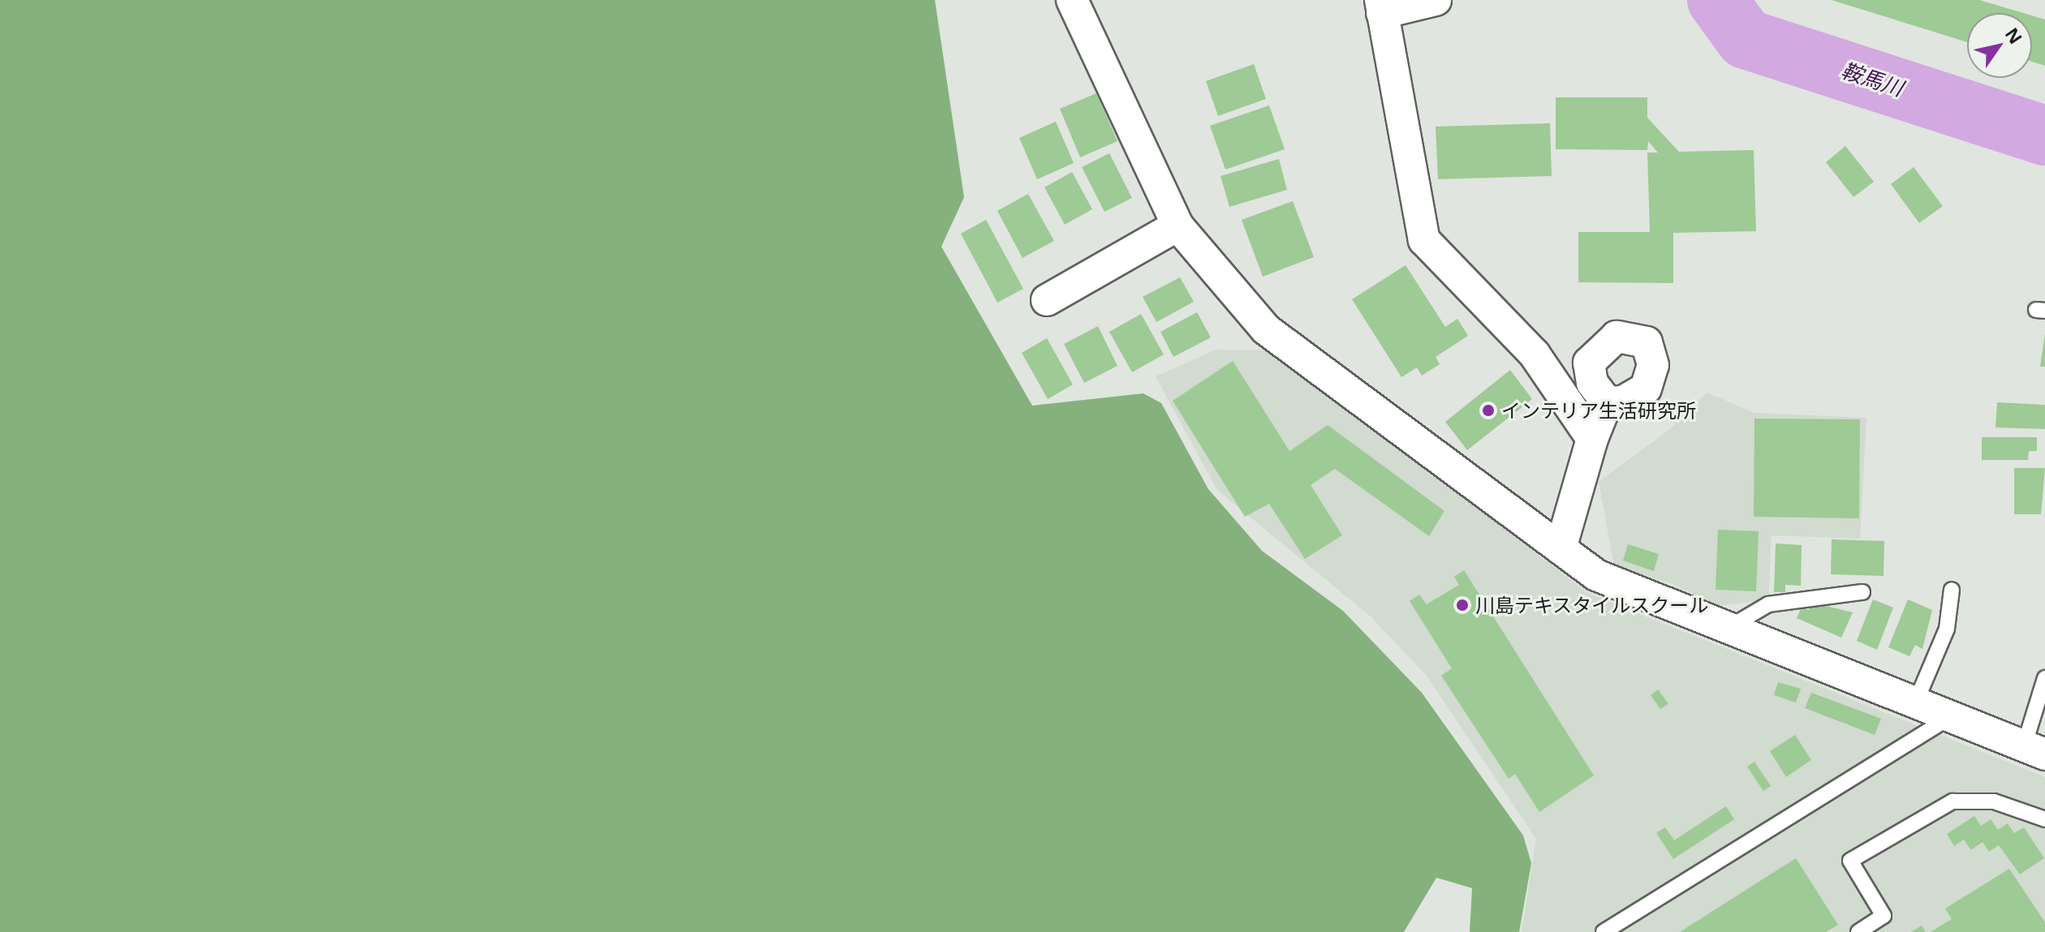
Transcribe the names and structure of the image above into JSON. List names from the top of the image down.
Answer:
{
  "water": ["鞍馬川"],
  "places": ["インテリア生活研究所", "川島テキスタイルスクール"],
  "north": "top right"
}
